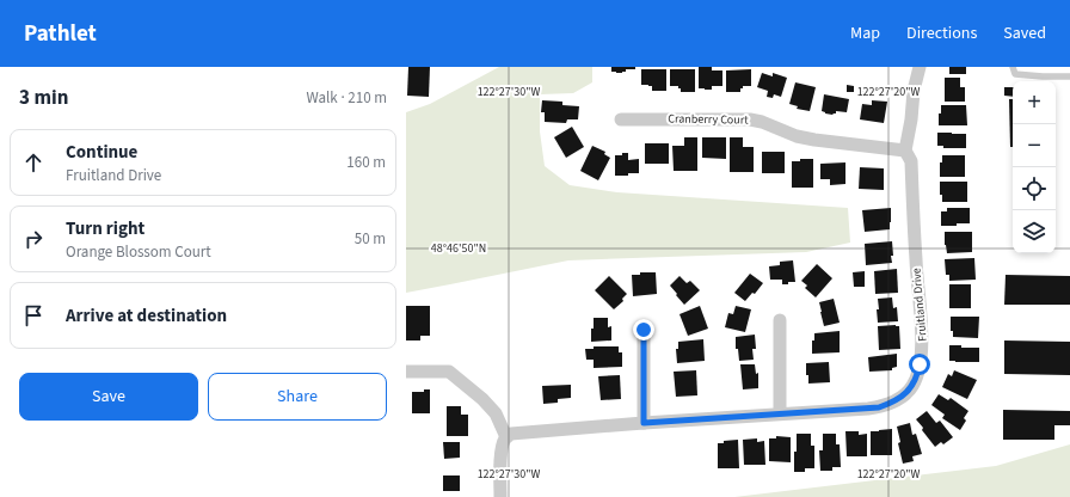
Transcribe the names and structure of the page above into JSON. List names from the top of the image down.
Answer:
{
  "streets": {
    "street": ["Cranberry Court", "Fruitland Drive"]
  },
  "crossings": [
    ["Cranberry Court", "Fruitland Drive"]
  ],
  "page": {
    "header": "Pathlet",
    "nav": ["Map", "Directions", "Saved"],
    "heading": ["3 min", "Walk · 210 m"],
    "map_buttons": ["+", "−"],
    "list": [
      ["Continue", "Fruitland Drive", "160 m"],
      ["Turn right", "Orange Blossom Court", "50 m"],
      "Arrive at destination"
    ],
    "buttons": ["Save", "Share"]
  },
  "coordinates": ["122°27'30\"W", "122°27'20\"W", "48°46'50\"N"]
}
